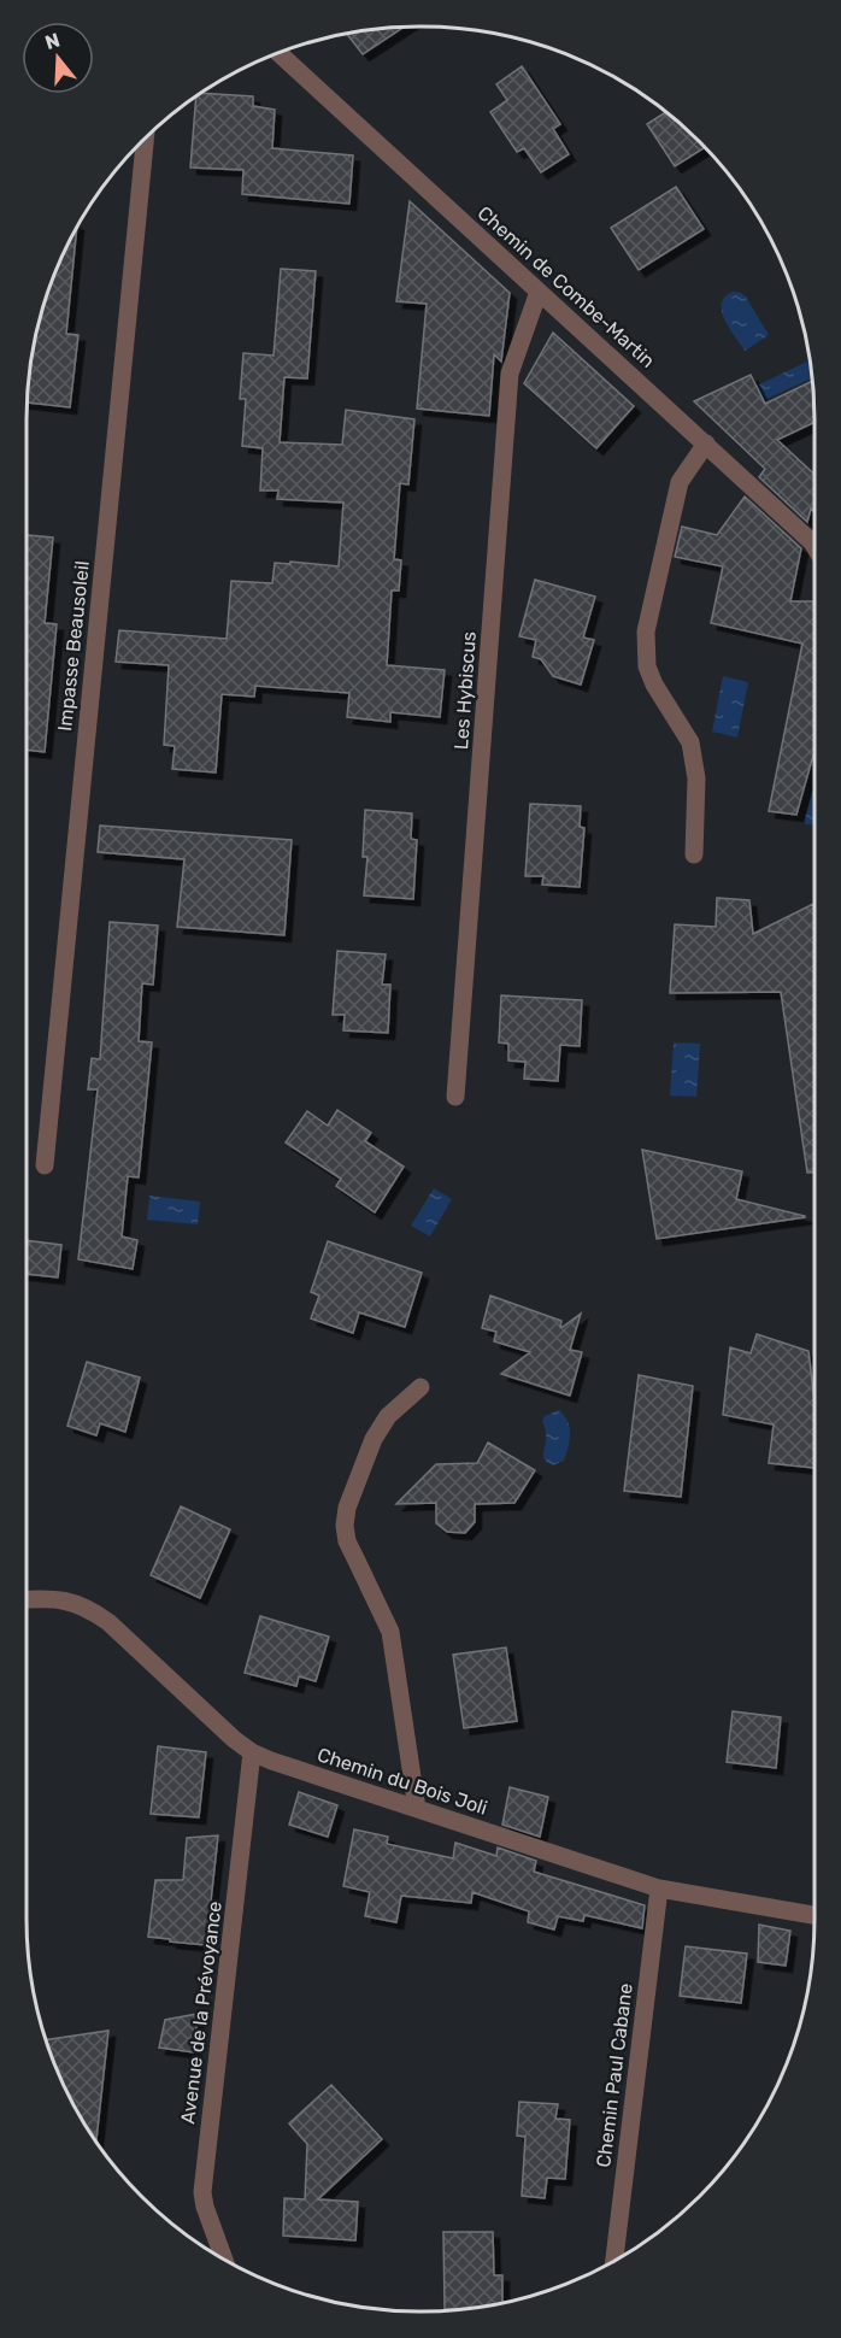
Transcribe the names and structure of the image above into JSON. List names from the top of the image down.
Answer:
{
  "streets": {
    "street": [
      "Chemin de Combe-Martin",
      "Impasse Beausoleil",
      "Les Hybiscus",
      "Chemin du Bois Joli",
      "Avenue de la Prévoyance",
      "Chemin Paul Cabane"
    ]
  },
  "crossings": [
    ["Chemin de Combe-Martin", "Les Hybiscus"],
    ["Chemin du Bois Joli", "Avenue de la Prévoyance"],
    ["Chemin du Bois Joli", "Chemin Paul Cabane"]
  ],
  "north": "top"
}
